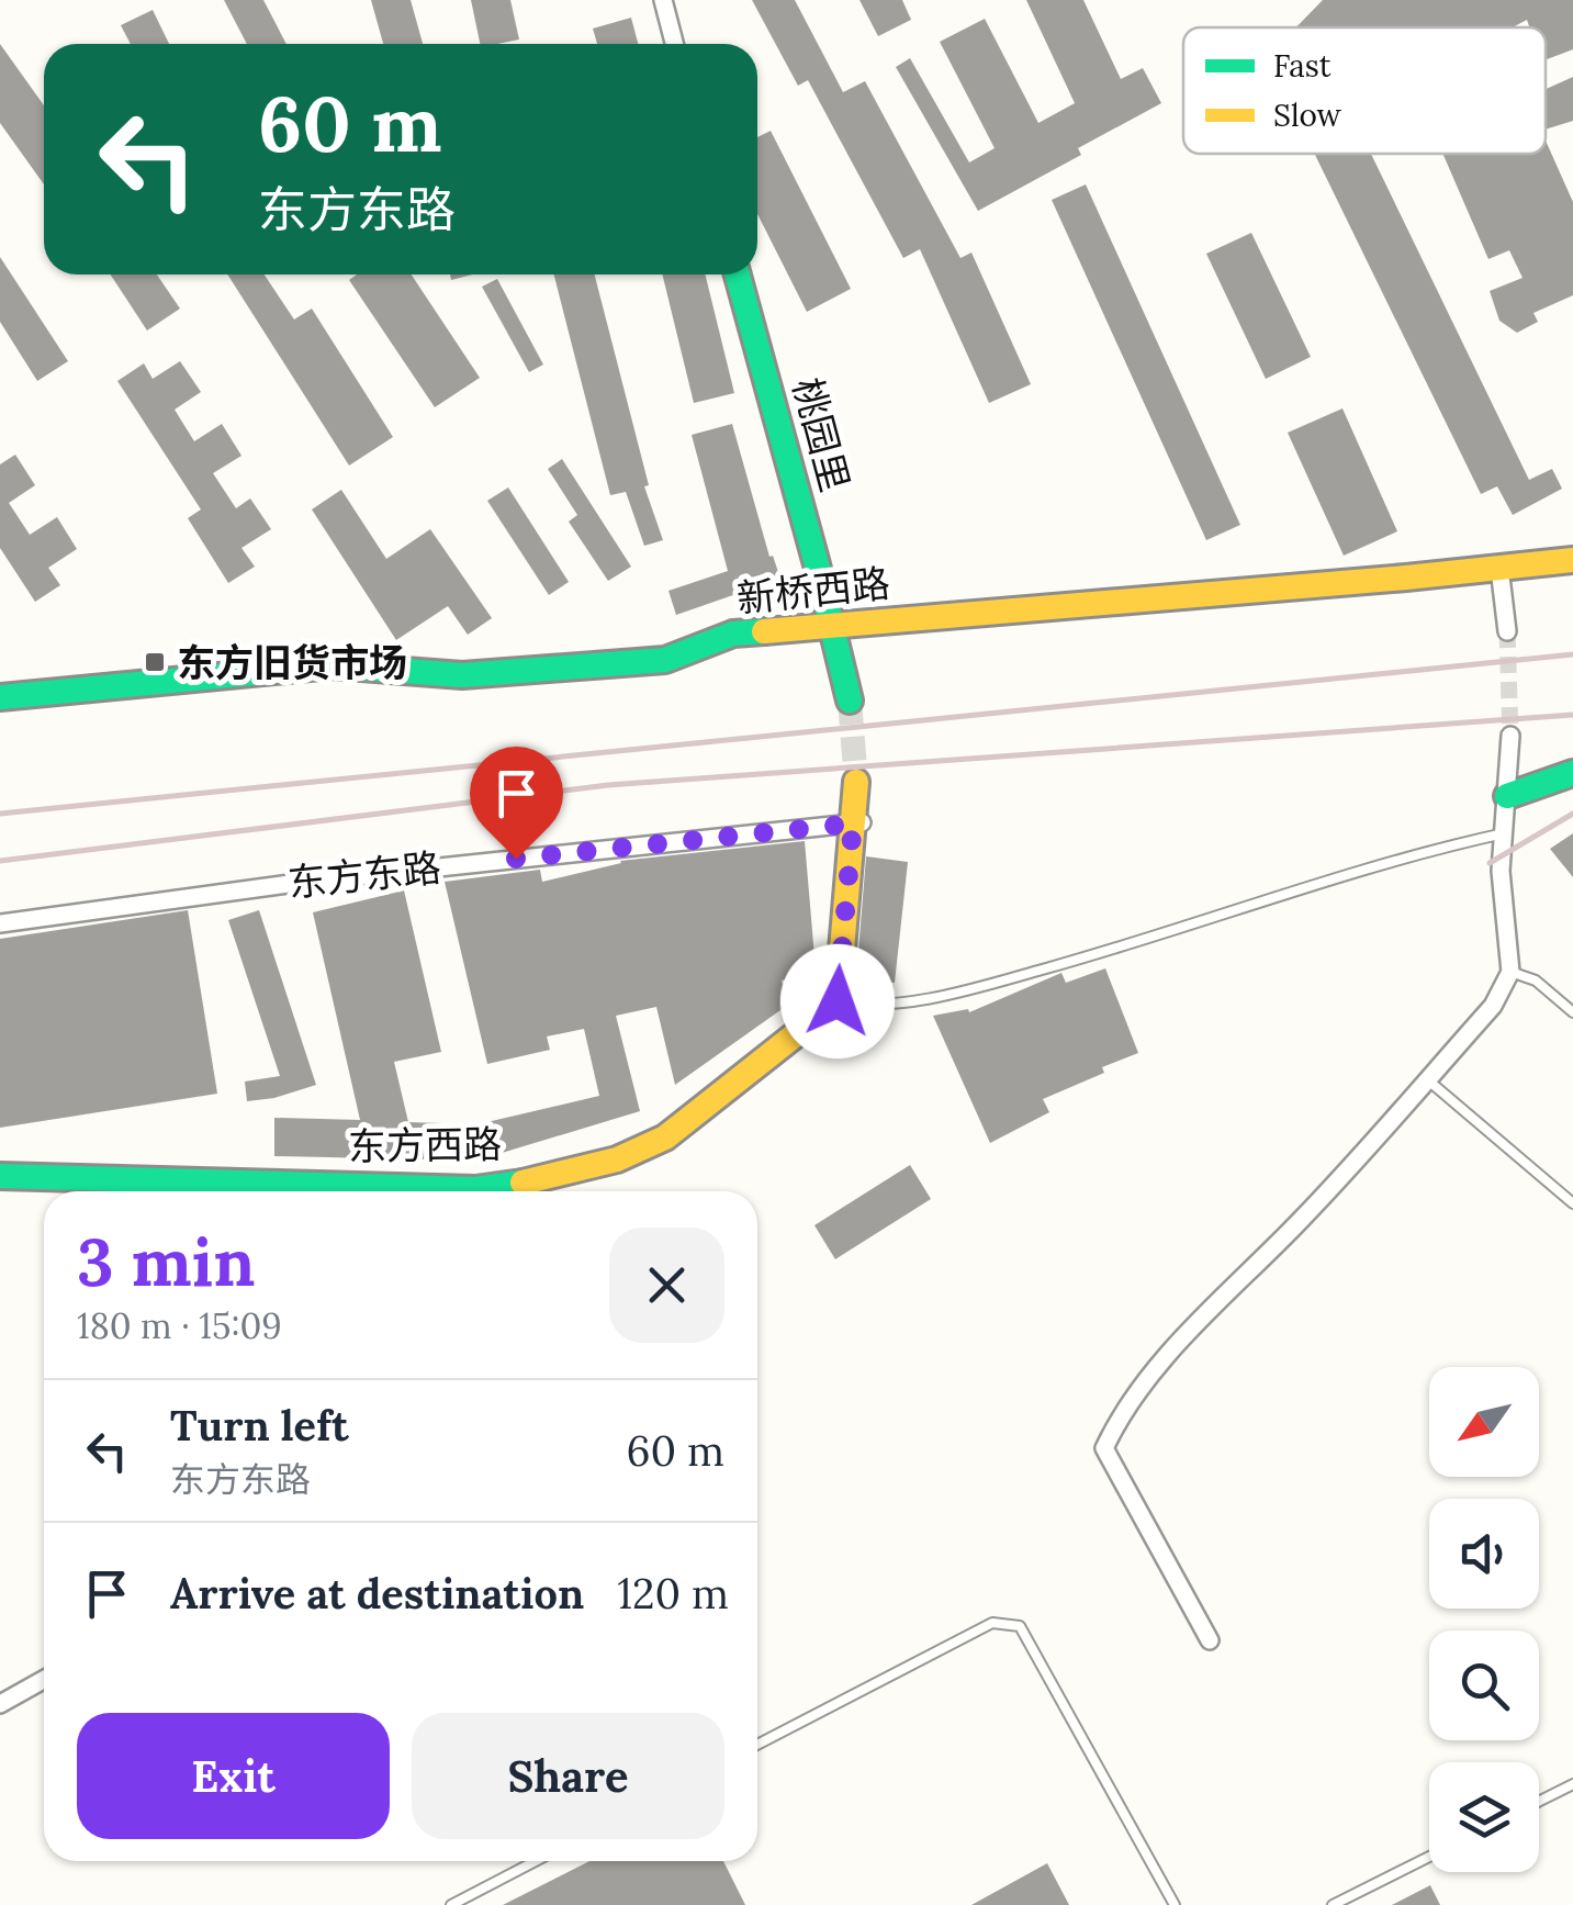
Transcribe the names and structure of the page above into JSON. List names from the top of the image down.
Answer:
{
  "streets": {
    "street": [
      "桃园里",
      "新桥西路",
      "东方东路",
      "东方西路"
    ]
  },
  "crossings": [
    ["桃园里", "新桥西路"]
  ],
  "places": {
    "transit": ["东方旧货市场"]
  },
  "legend": ["Fast", "Slow"],
  "north": "bottom left",
  "page": {
    "turn": ["60 m", "东方东路"],
    "heading": ["3 min", "180 m · 15:09"],
    "list": [
      {
        "name": "Turn left",
        "note": "东方东路",
        "value": "60 m"
      },
      {
        "name": "Arrive at destination",
        "value": "120 m"
      }
    ],
    "buttons": ["Exit", "Share"]
  }
}
